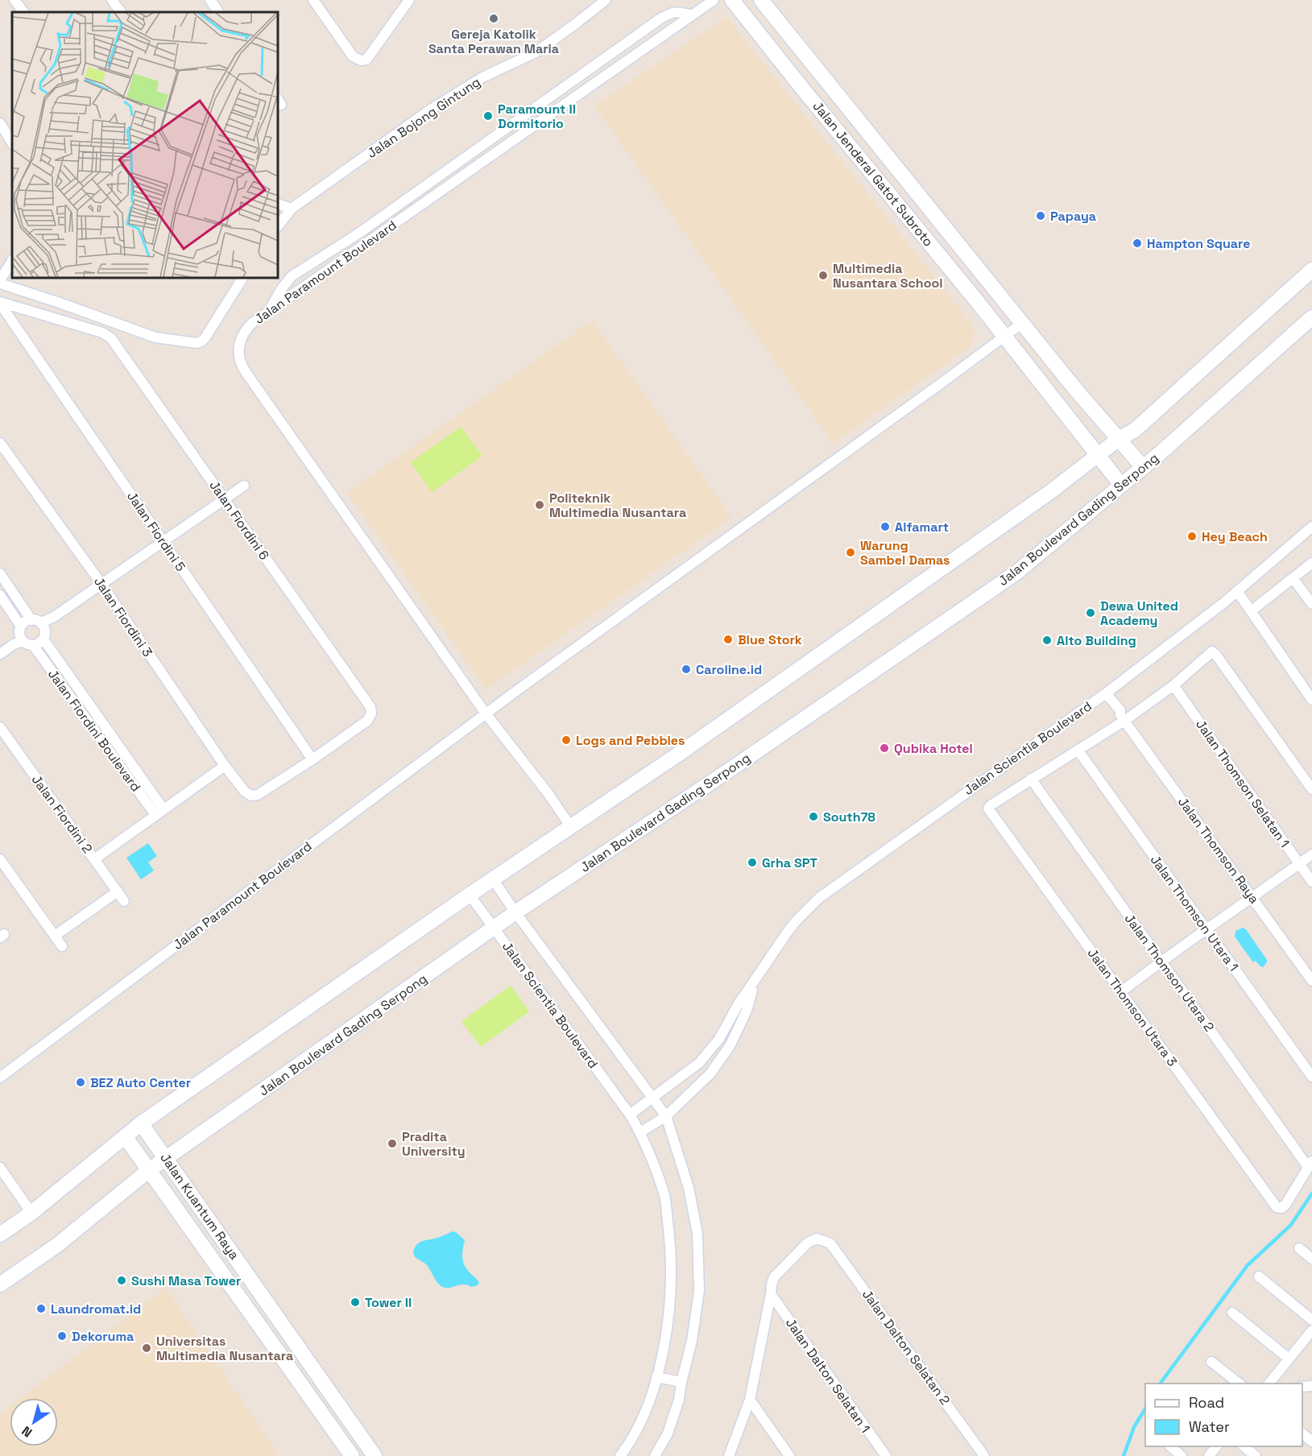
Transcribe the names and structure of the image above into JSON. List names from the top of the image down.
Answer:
{
  "streets": {
    "main road": ["Jalan Jenderal Gatot Subroto", "Jalan Boulevard Gading Serpong", "Jalan Kuantum Raya"],
    "street": [
      "Jalan Bojong Gintung",
      "Jalan Paramount Boulevard",
      "Jalan Fiordini 6",
      "Jalan Fiordini 5",
      "Jalan Fiordini 3",
      "Jalan Fiordini Boulevard",
      "Jalan Scientia Boulevard",
      "Jalan Thomson Selatan 1",
      "Jalan Fiordini 2",
      "Jalan Thomson Raya",
      "Jalan Thomson Utara 1",
      "Jalan Thomson Utara 2",
      "Jalan Thomson Utara 3",
      "Jalan Dalton Selatan 2",
      "Jalan Dalton Selatan 1"
    ]
  },
  "crossings": [
    ["Jalan Jenderal Gatot Subroto", "Jalan Boulevard Gading Serpong"],
    ["Jalan Boulevard Gading Serpong", "Jalan Scientia Boulevard"],
    ["Jalan Boulevard Gading Serpong", "Jalan Kuantum Raya"],
    ["Jalan Fiordini 6", "Jalan Fiordini 5"],
    ["Jalan Fiordini 6", "Jalan Fiordini 3"],
    ["Jalan Fiordini 5", "Jalan Fiordini 3"],
    ["Jalan Scientia Boulevard", "Jalan Thomson Raya"],
    ["Jalan Thomson Utara 2", "Jalan Thomson Utara 3"],
    ["Jalan Dalton Selatan 2", "Jalan Dalton Selatan 1"]
  ],
  "places": [
    "Gereja Katolik Santa Perawan Maria",
    "Paramount Il Dormitorio",
    "Papaya",
    "Hampton Square",
    "Multimedia Nusantara School",
    "Politeknik Multimedia Nusantara",
    "Alfamart",
    "Hey Beach",
    "Warung Sambel Damas",
    "Dewa United Academy",
    "Blue Stork",
    "Alto Building",
    "Caroline.id",
    "Logs and Pebbles",
    "Qubika Hotel",
    "South78",
    "Grha SPT",
    "BEZ Auto Center",
    "Pradita University",
    "Sushi Masa Tower",
    "Tower II",
    "Laundromat.id",
    "Dekoruma",
    "Universitas Multimedia Nusantara"
  ],
  "legend": ["Road", "Water"],
  "north": "bottom left"
}
